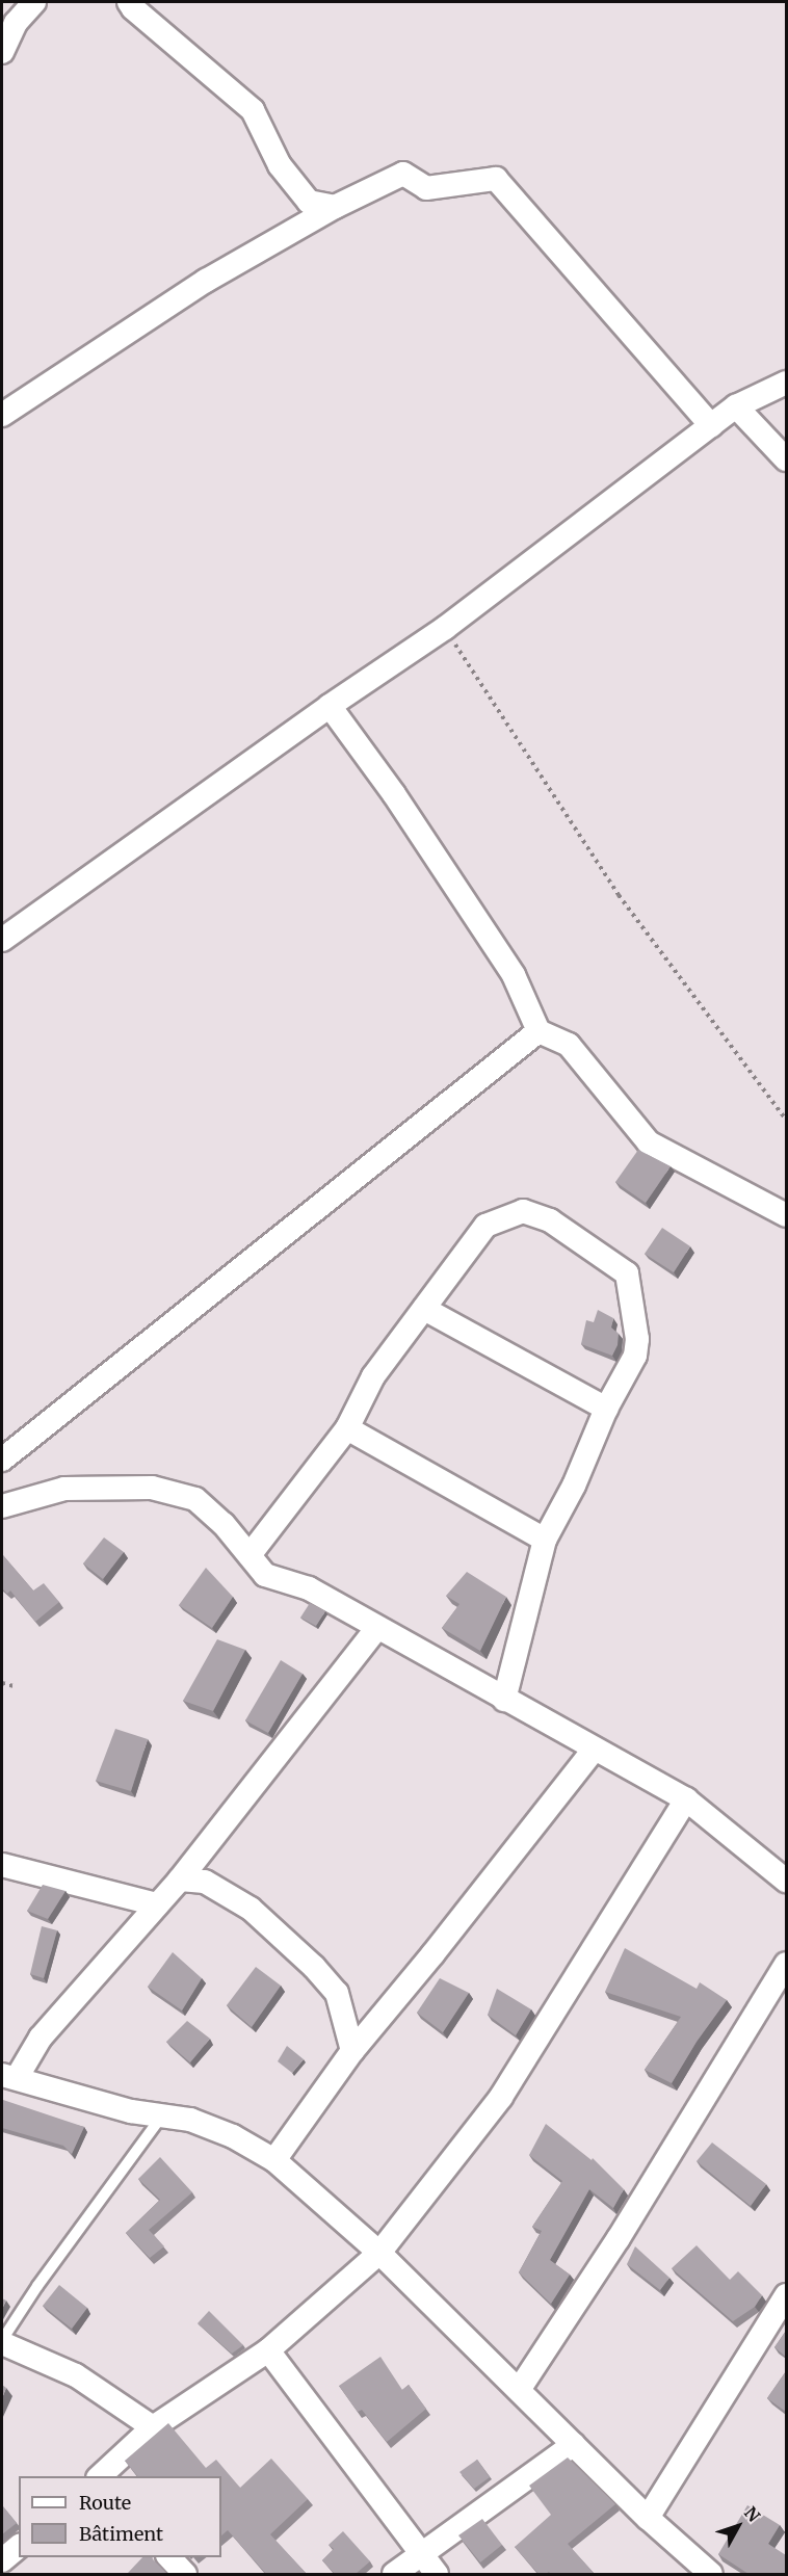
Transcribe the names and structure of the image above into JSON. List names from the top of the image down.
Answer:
{
  "legend": ["Route", "Bâtiment"],
  "north": "top right"
}
